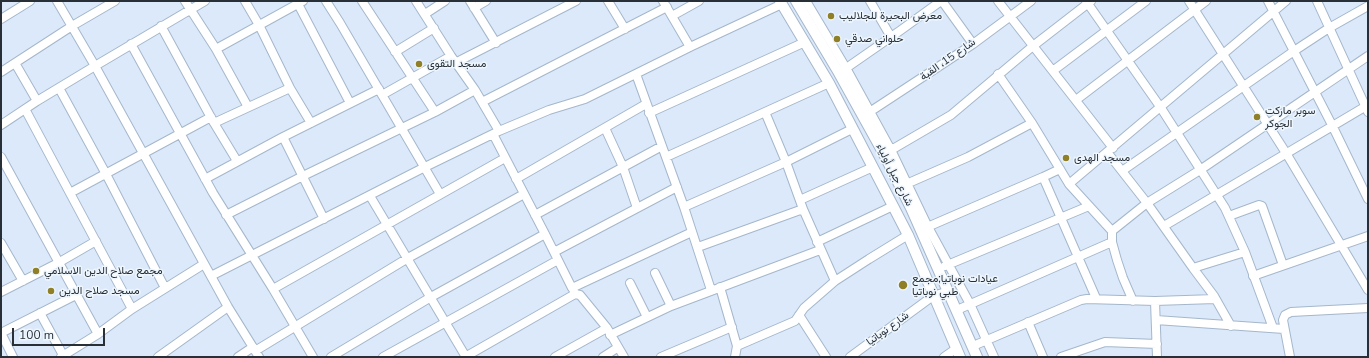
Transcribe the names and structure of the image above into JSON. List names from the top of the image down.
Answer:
{
  "streets": {
    "main road": ["شارع جبل أولياء"],
    "street": ["شارع 15، القبة", "شارع نوباتيا"]
  },
  "crossings": [
    ["شارع 15، القبة", "شارع جبل أولياء"],
    ["شارع جبل أولياء", "شارع نوباتيا"]
  ],
  "places": [
    "معرض البحيرة للجلاليب",
    "حلواني صدقي",
    "مسجد التقوى",
    "سوبر ماركت الجوكر",
    "مسجد الهدى",
    "مجمع صلاح الدين الاسلامي",
    "عيادات نوباتيا;مجمع طبي نوباتيا",
    "مسجد صلاح الدين"
  ],
  "scale_bar": "100 m"
}
